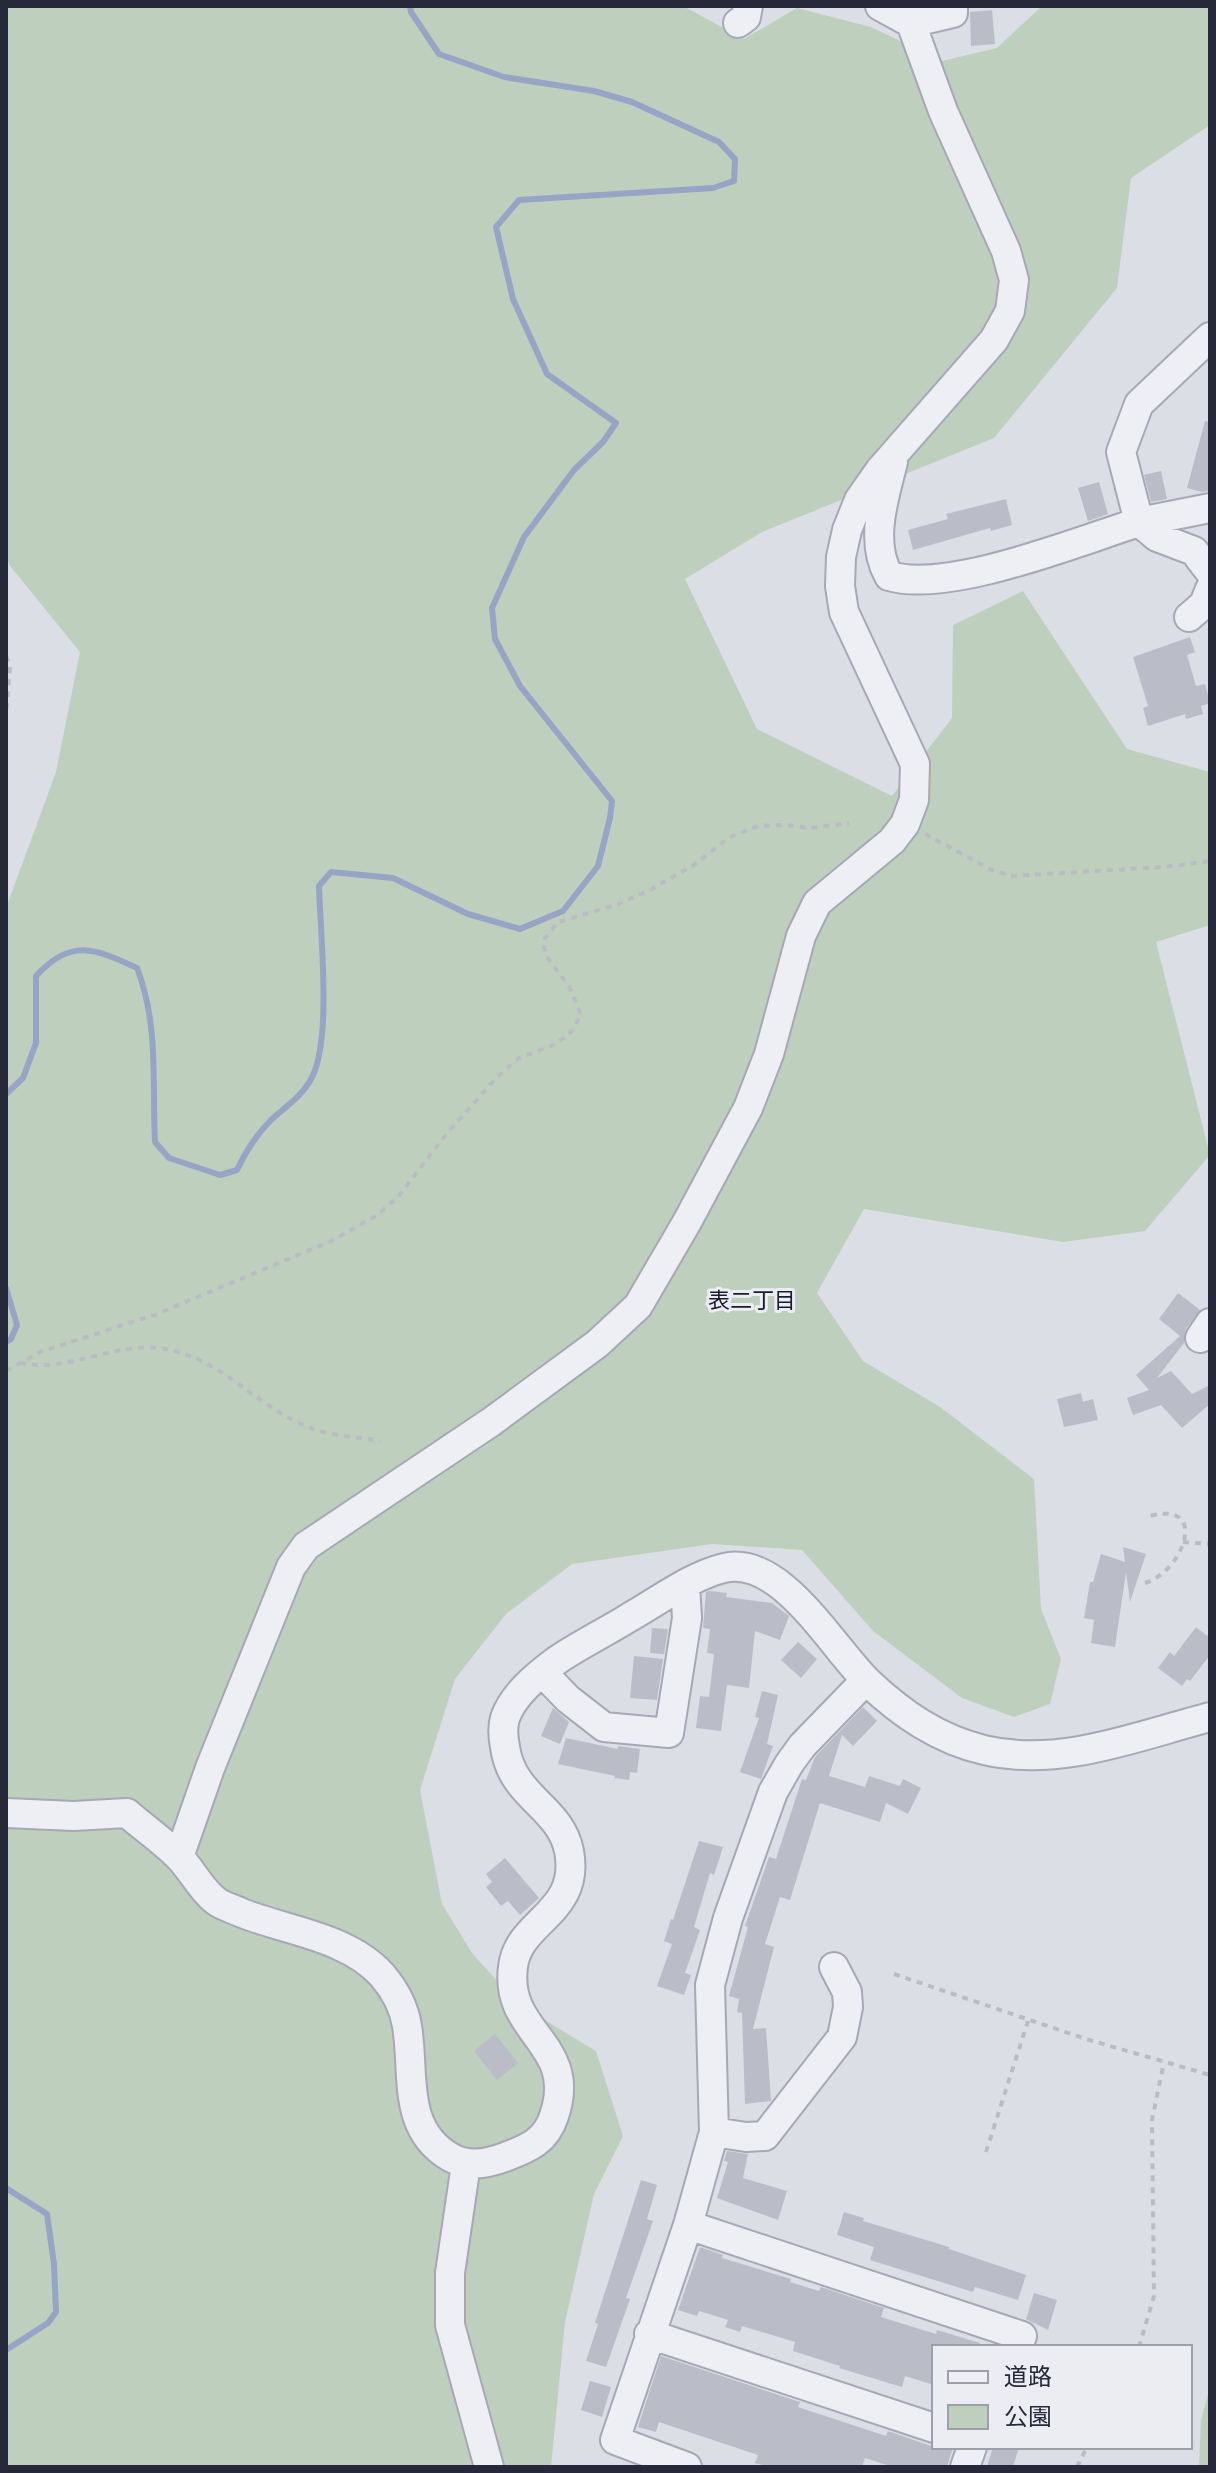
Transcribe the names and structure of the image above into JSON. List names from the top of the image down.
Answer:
{
  "districts": ["表二丁目"],
  "legend": ["道路", "公園"]
}
